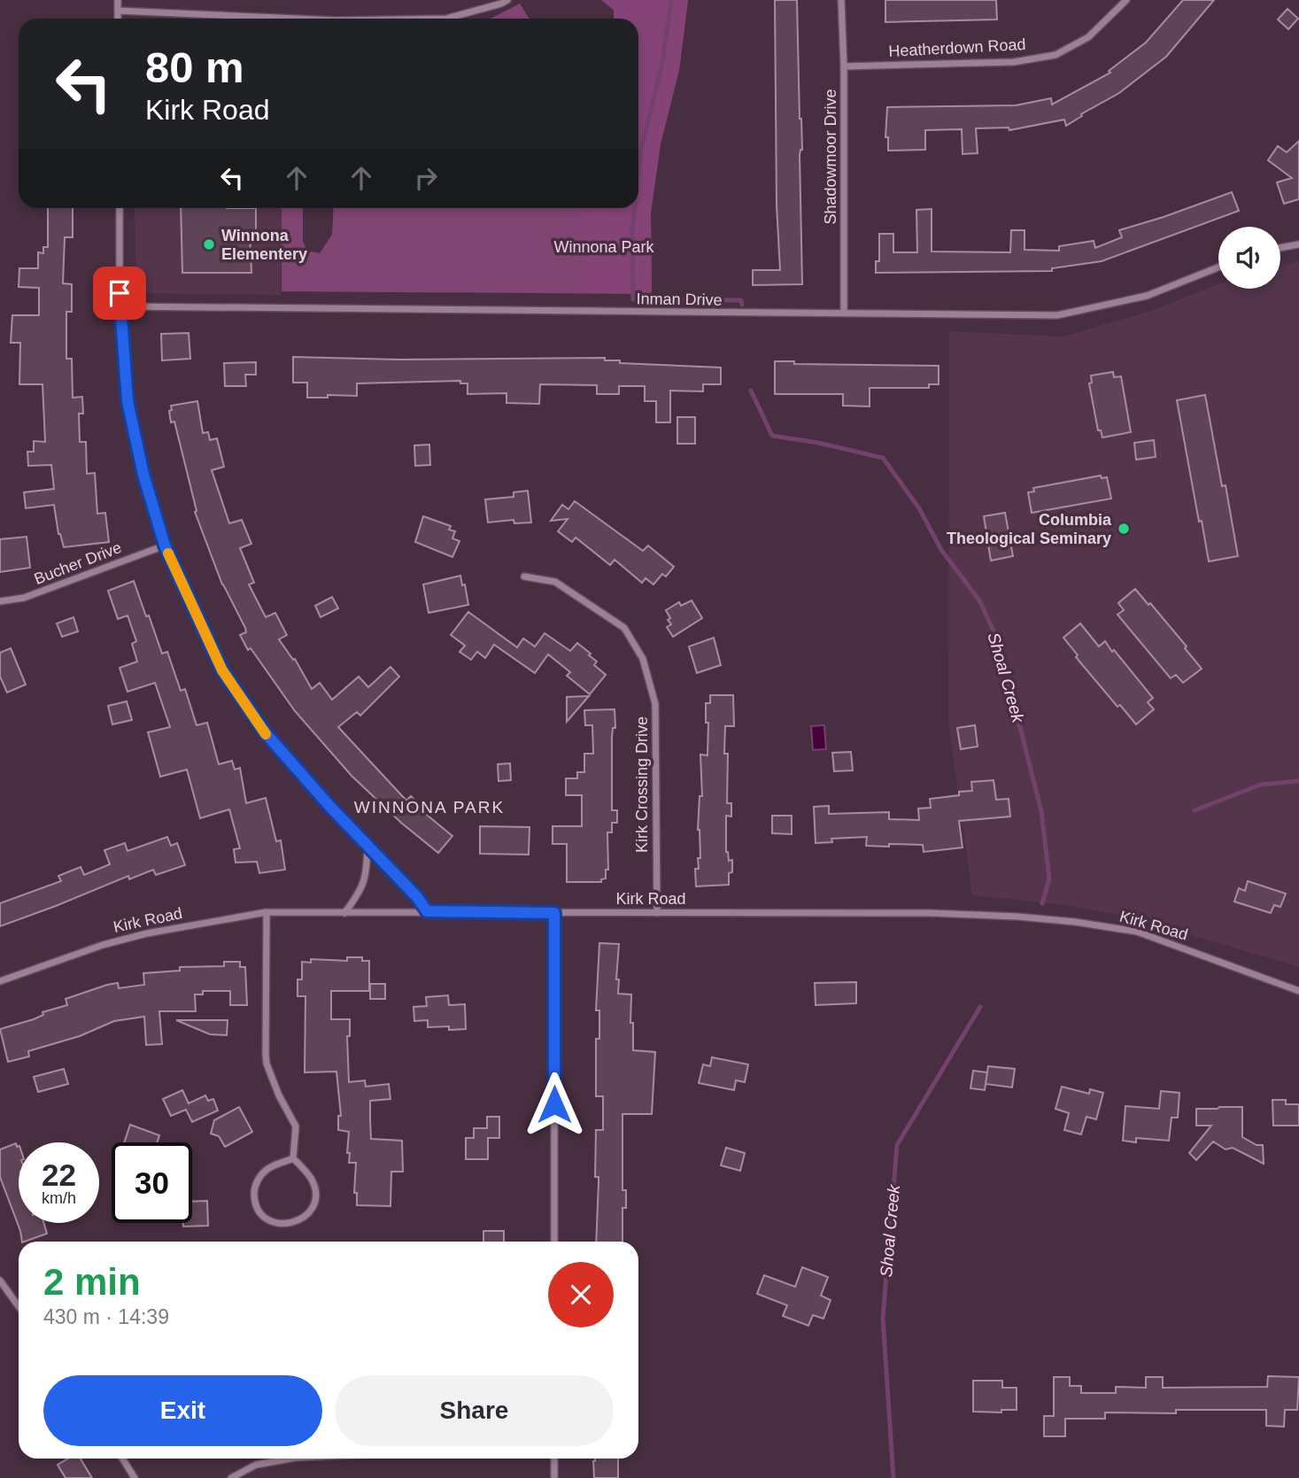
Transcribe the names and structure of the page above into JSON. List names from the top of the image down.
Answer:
{
  "streets": {
    "street": [
      "Heatherdown Road",
      "Shadowmoor Drive",
      "Inman Drive",
      "Bucher Drive",
      "Kirk Crossing Drive",
      "Kirk Road"
    ]
  },
  "crossings": [
    ["Heatherdown Road", "Shadowmoor Drive"],
    ["Shadowmoor Drive", "Inman Drive"],
    ["Kirk Crossing Drive", "Kirk Road"]
  ],
  "districts": ["WINNONA PARK"],
  "water": ["Shoal Creek"],
  "parks": ["Winnona Park"],
  "places": ["Winnona Elementery", "Columbia Theological Seminary"],
  "page": {
    "turn": ["80 m", "Kirk Road"],
    "speed": "22 km/h",
    "limit": "30",
    "heading": ["2 min", "430 m · 14:39"],
    "buttons": ["Exit", "Share"]
  }
}
